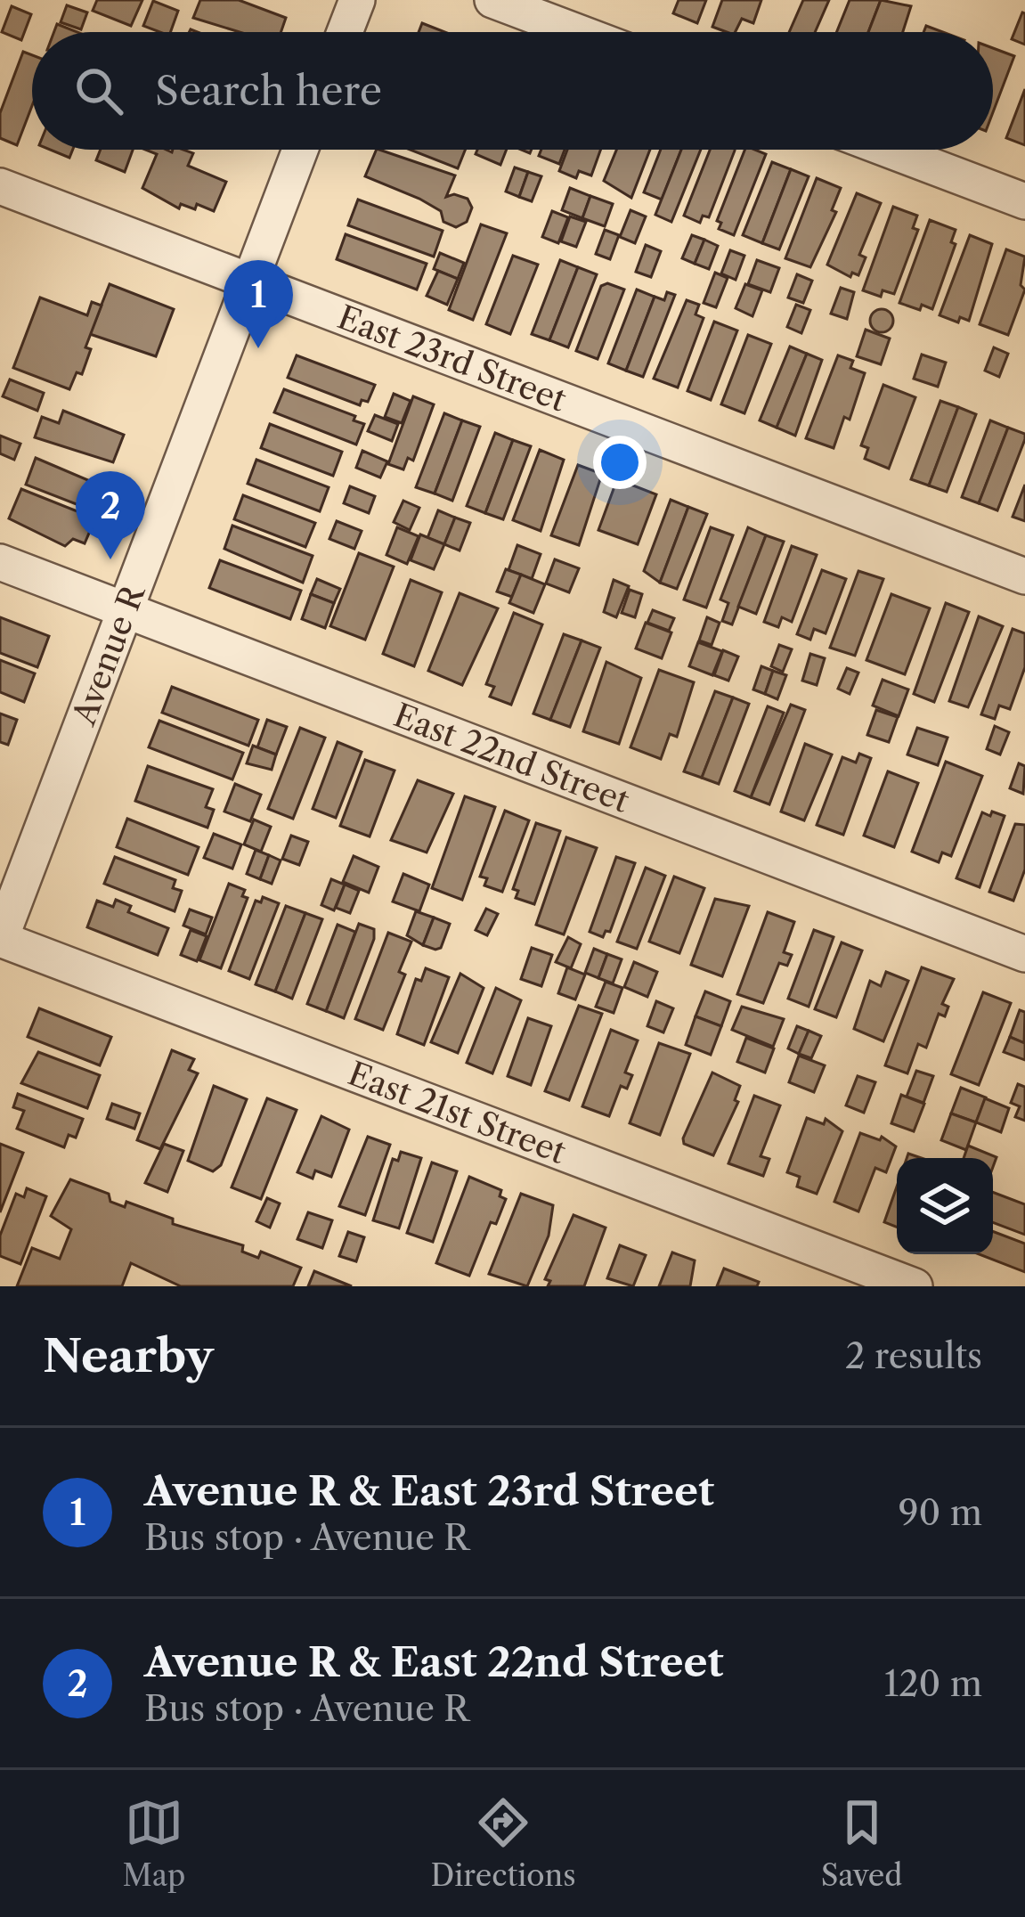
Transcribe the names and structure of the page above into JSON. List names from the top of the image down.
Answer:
{
  "streets": {
    "street": [
      "East 23rd Street",
      "Avenue R",
      "East 22nd Street",
      "East 21st Street"
    ]
  },
  "crossings": [
    ["East 23rd Street", "Avenue R"],
    ["Avenue R", "East 22nd Street"],
    ["Avenue R", "East 21st Street"]
  ],
  "page": {
    "search": "Search here",
    "pins": ["1", "2"],
    "heading": ["Nearby", "2 results"],
    "list": [
      {
        "mark": "1",
        "name": "Avenue R & East 23rd Street",
        "note": "Bus stop · Avenue R",
        "value": "90 m"
      },
      {
        "mark": "2",
        "name": "Avenue R & East 22nd Street",
        "note": "Bus stop · Avenue R",
        "value": "120 m"
      }
    ],
    "nav": ["Map", "Directions", "Saved"]
  }
}
